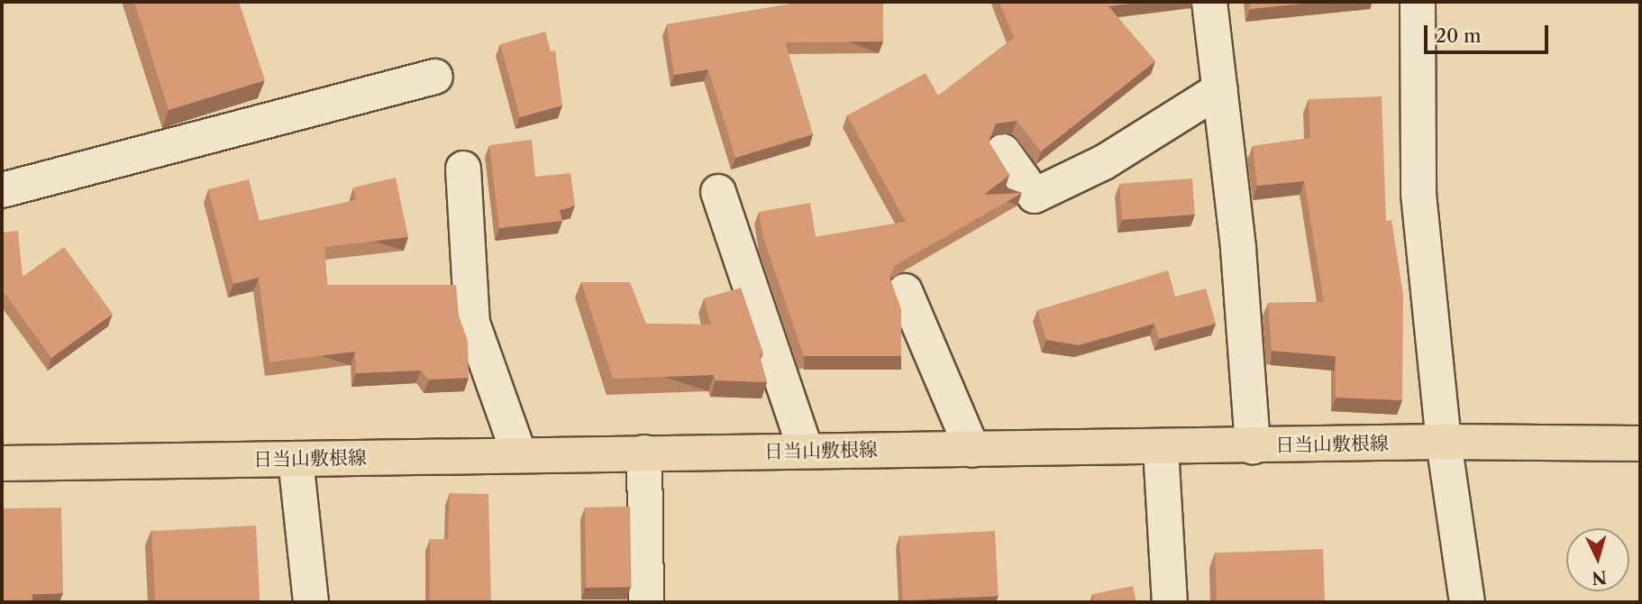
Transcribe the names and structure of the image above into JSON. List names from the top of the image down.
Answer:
{
  "streets": {
    "main road": ["日当山敷根線"]
  },
  "scale_bar": "20 m",
  "north": "bottom"
}
